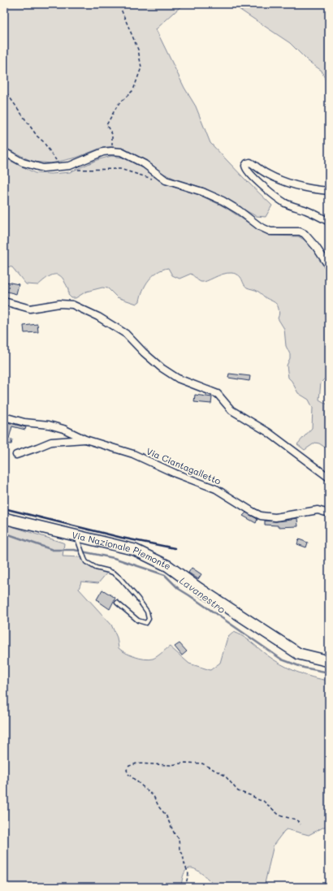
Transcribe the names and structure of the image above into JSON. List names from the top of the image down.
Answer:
{
  "streets": {
    "main road": ["Via Nazionale Piemonte"],
    "street": ["Via Ciantagalletto"]
  },
  "water": ["Lavanestro"]
}
